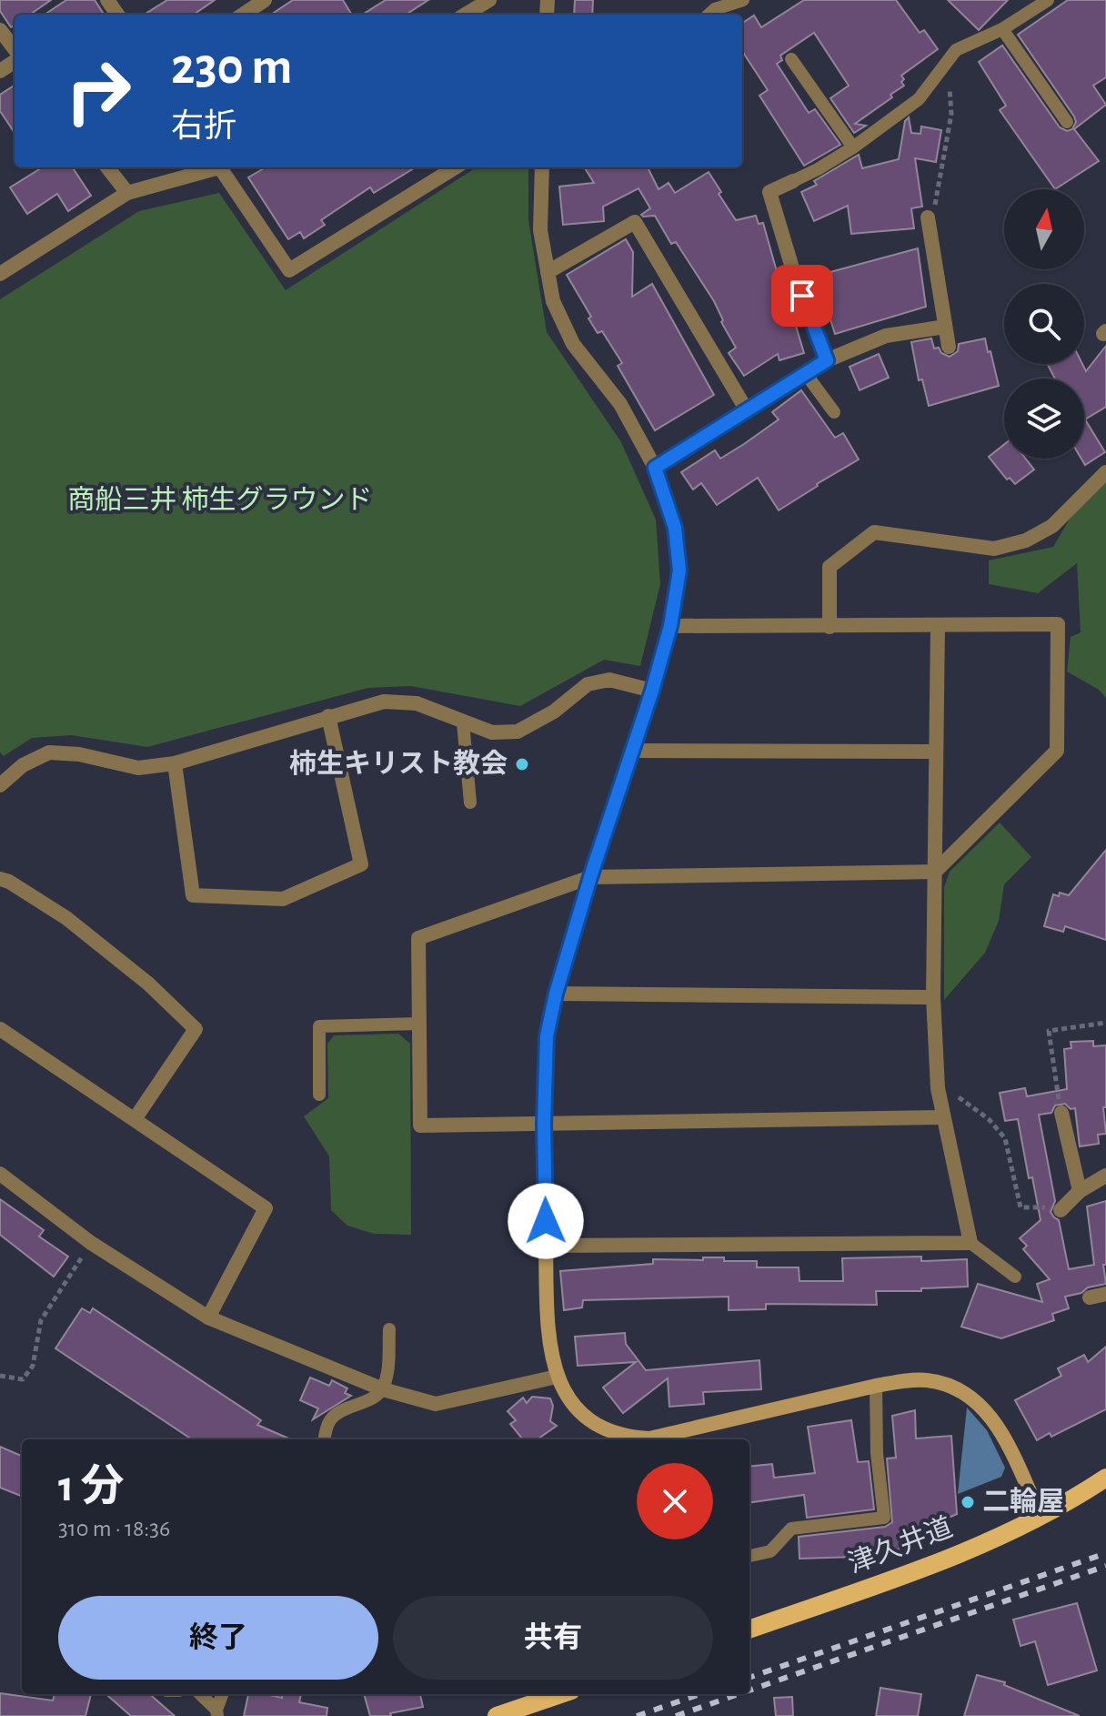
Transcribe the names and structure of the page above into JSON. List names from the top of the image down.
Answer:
{
  "streets": {
    "main road": ["津久井道"]
  },
  "parks": ["商船三井 柿生グラウンド"],
  "places": ["柿生キリスト教会", "二輪屋"],
  "north": "top",
  "page": {
    "turn": ["230 m", "右折"],
    "heading": ["1 分", "310 m · 18:36"],
    "buttons": ["終了", "共有"]
  }
}
